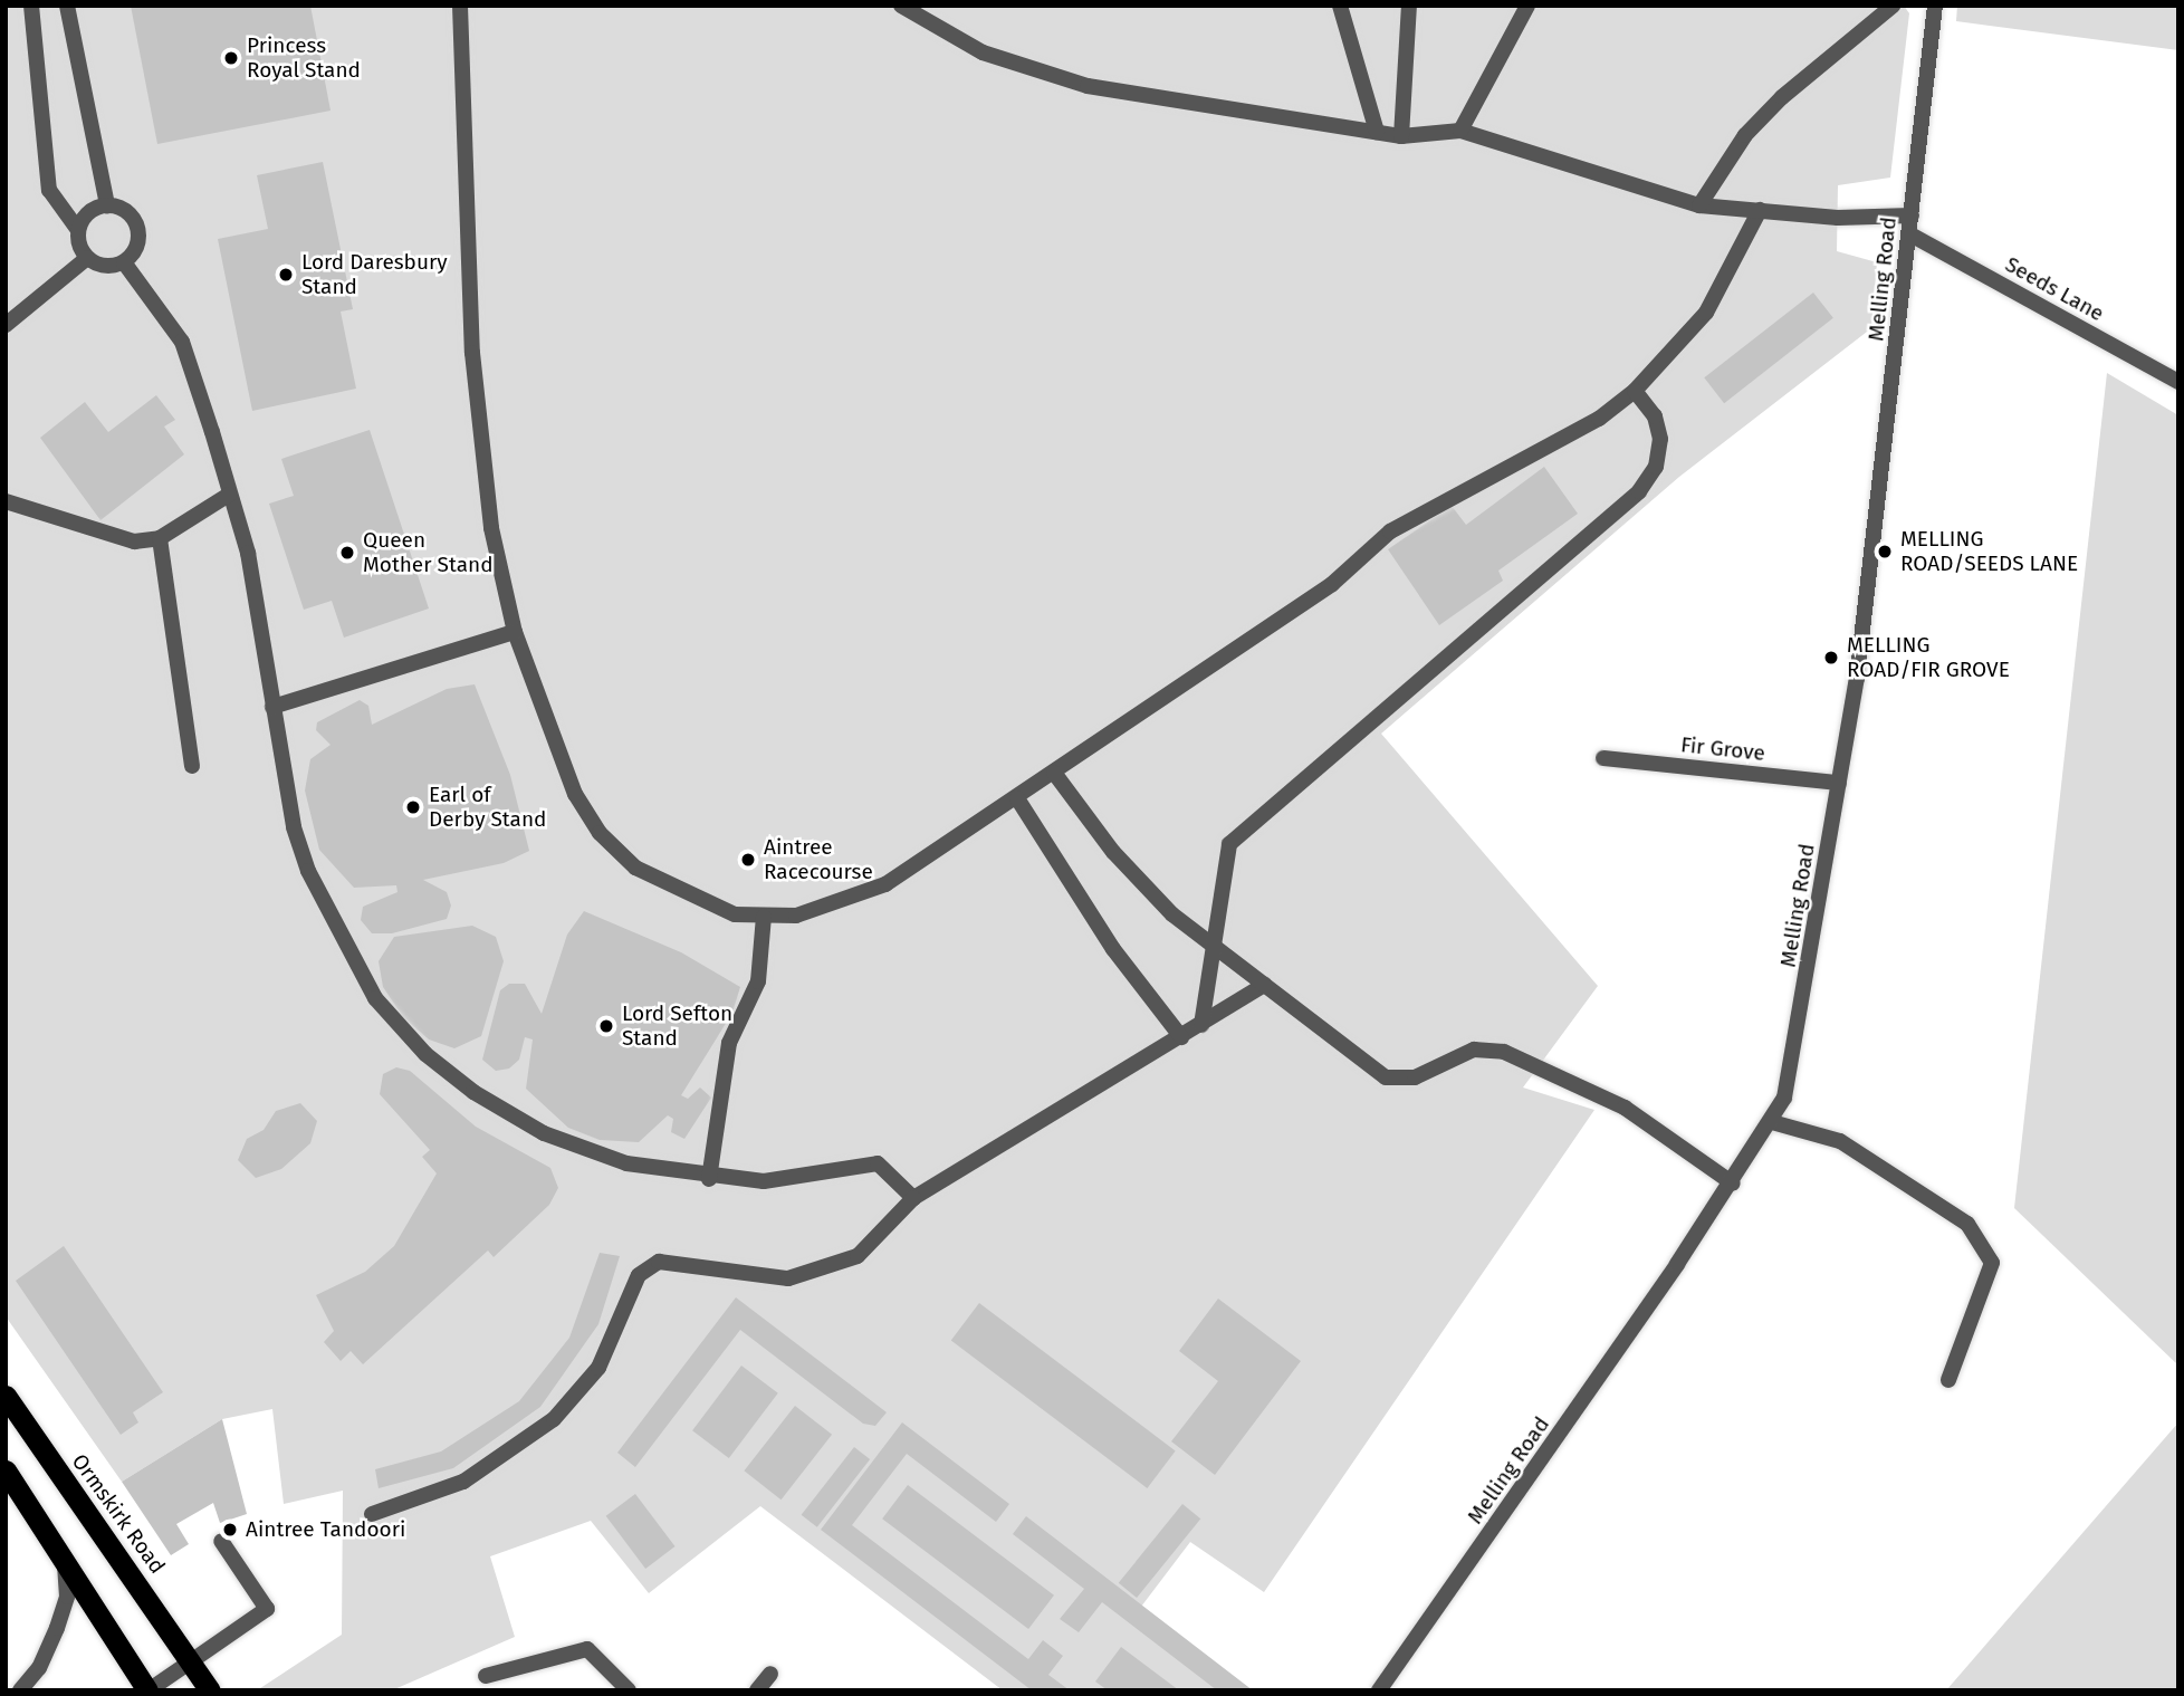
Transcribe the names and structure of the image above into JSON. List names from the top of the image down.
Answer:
{
  "streets": {
    "highway": ["Ormskirk Road"],
    "street": ["Melling Road", "Seeds Lane", "Fir Grove"]
  },
  "crossings": [
    ["Melling Road", "Seeds Lane"],
    ["Melling Road", "Fir Grove"]
  ],
  "places": [
    "Princess Royal Stand",
    "Lord Daresbury Stand",
    "MELLING ROAD/SEEDS LANE",
    "Queen Mother Stand",
    "MELLING ROAD/FIR GROVE",
    "Earl of Derby Stand",
    "Aintree Racecourse",
    "Lord Sefton Stand",
    "Aintree Tandoori"
  ]
}
